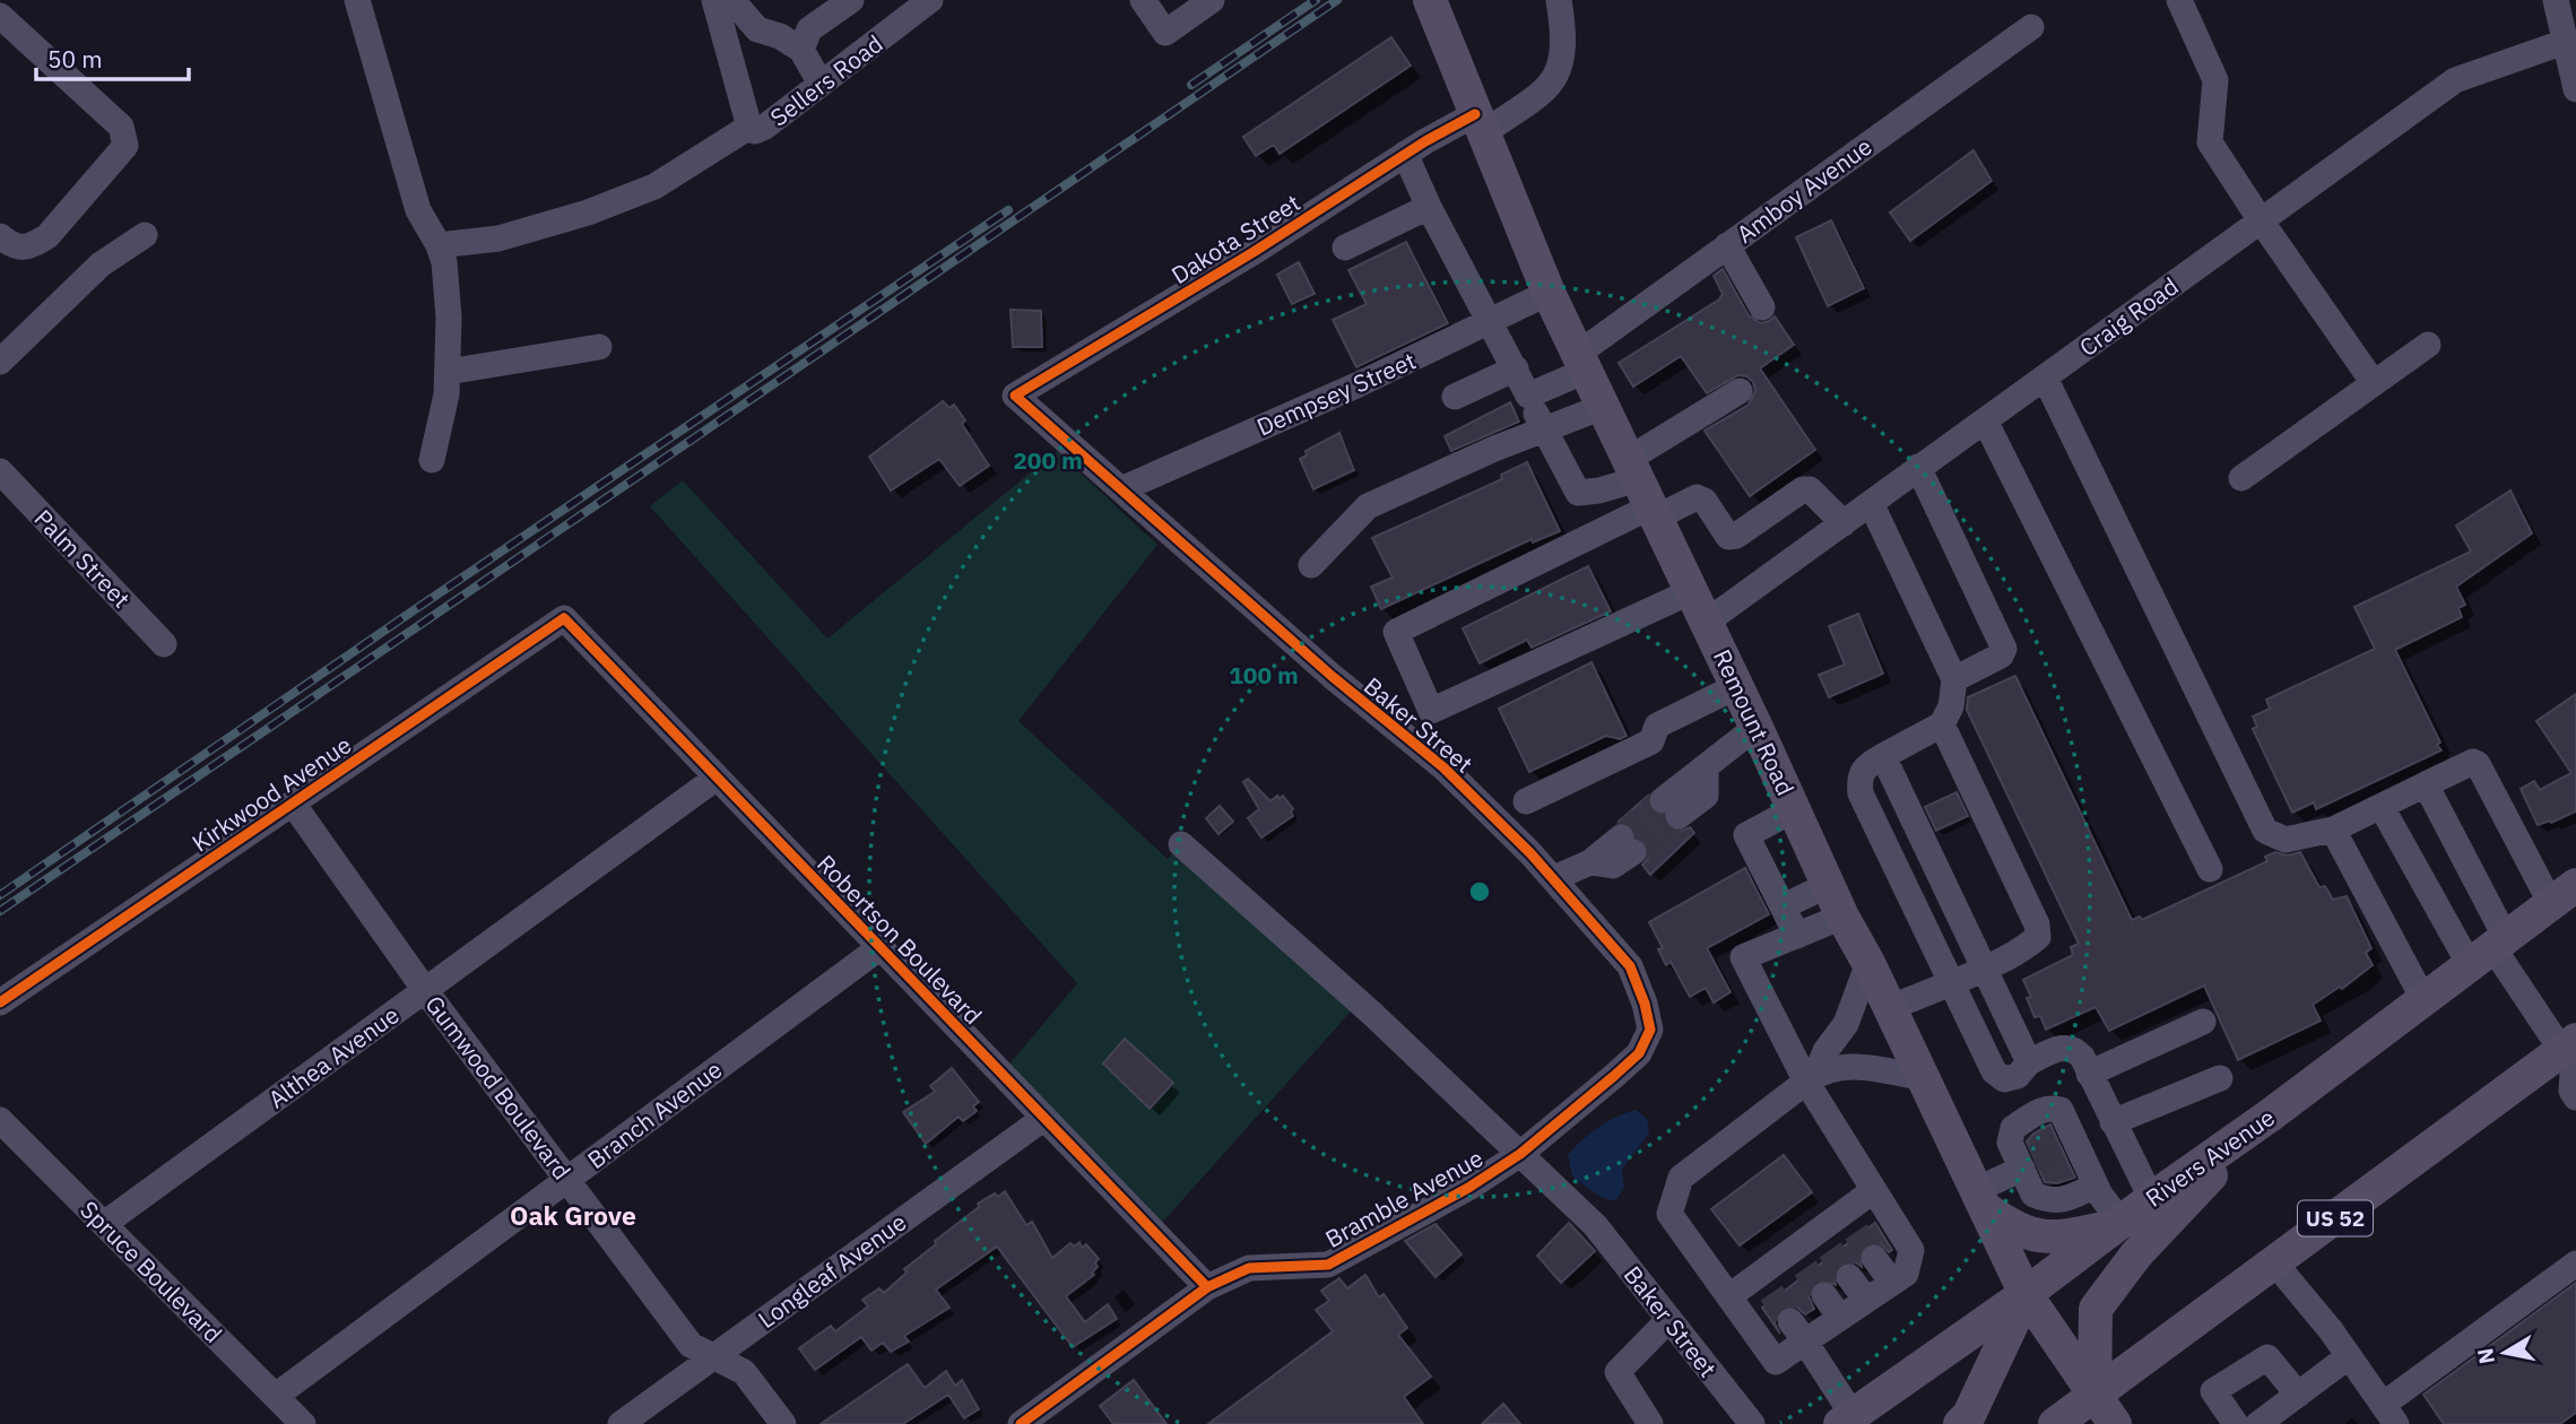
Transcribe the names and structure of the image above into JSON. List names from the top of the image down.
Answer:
{
  "streets": {
    "main road": ["Remount Road", "Rivers Avenue", "US 52"],
    "street": [
      "Sellers Road",
      "Amboy Avenue",
      "Dakota Street",
      "Craig Road",
      "Dempsey Street",
      "Palm Street",
      "Baker Street",
      "Kirkwood Avenue",
      "Robertson Boulevard",
      "Althea Avenue",
      "Gumwood Boulevard",
      "Branch Avenue",
      "Bramble Avenue",
      "Longleaf Avenue",
      "Spruce Boulevard"
    ]
  },
  "crossings": [
    ["Amboy Avenue", "Remount Road"],
    ["Dakota Street", "Remount Road"],
    ["Dakota Street", "Baker Street"],
    ["Craig Road", "Remount Road"],
    ["Dempsey Street", "Remount Road"],
    ["Dempsey Street", "Baker Street"],
    ["Remount Road", "Rivers Avenue"],
    ["Remount Road", "US 52"],
    ["Baker Street", "Bramble Avenue"],
    ["Kirkwood Avenue", "Robertson Boulevard"],
    ["Kirkwood Avenue", "Gumwood Boulevard"],
    ["Robertson Boulevard", "Althea Avenue"],
    ["Robertson Boulevard", "Branch Avenue"],
    ["Robertson Boulevard", "Bramble Avenue"],
    ["Robertson Boulevard", "Longleaf Avenue"],
    ["Althea Avenue", "Gumwood Boulevard"],
    ["Althea Avenue", "Spruce Boulevard"],
    ["Gumwood Boulevard", "Branch Avenue"],
    ["Gumwood Boulevard", "Longleaf Avenue"],
    ["Branch Avenue", "Spruce Boulevard"]
  ],
  "districts": ["Oak Grove"],
  "scale_bar": "50 m",
  "north": "left",
  "rings": ["200 m", "100 m"]
}
